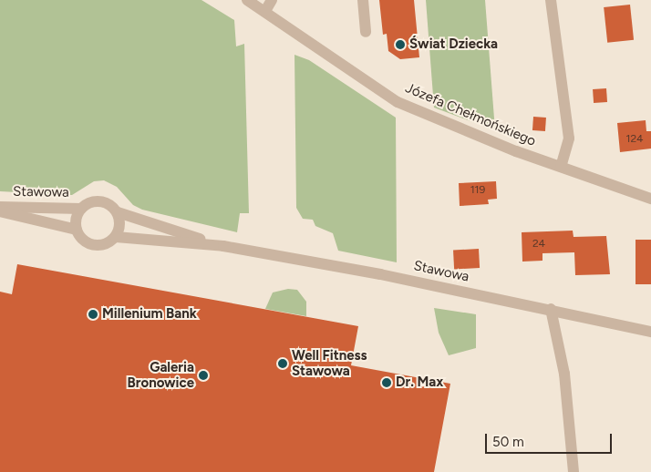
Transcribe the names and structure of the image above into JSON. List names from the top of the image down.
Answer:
{
  "streets": {
    "street": ["Józefa Chełmońskiego", "Stawowa"]
  },
  "places": [
    "Świat Dziecka",
    "Millenium Bank",
    "Well Fitness Stawowa",
    "Galeria Bronowice",
    "Dr. Max"
  ],
  "house_numbers": ["124", "119", "24"],
  "scale_bar": "50 m"
}
